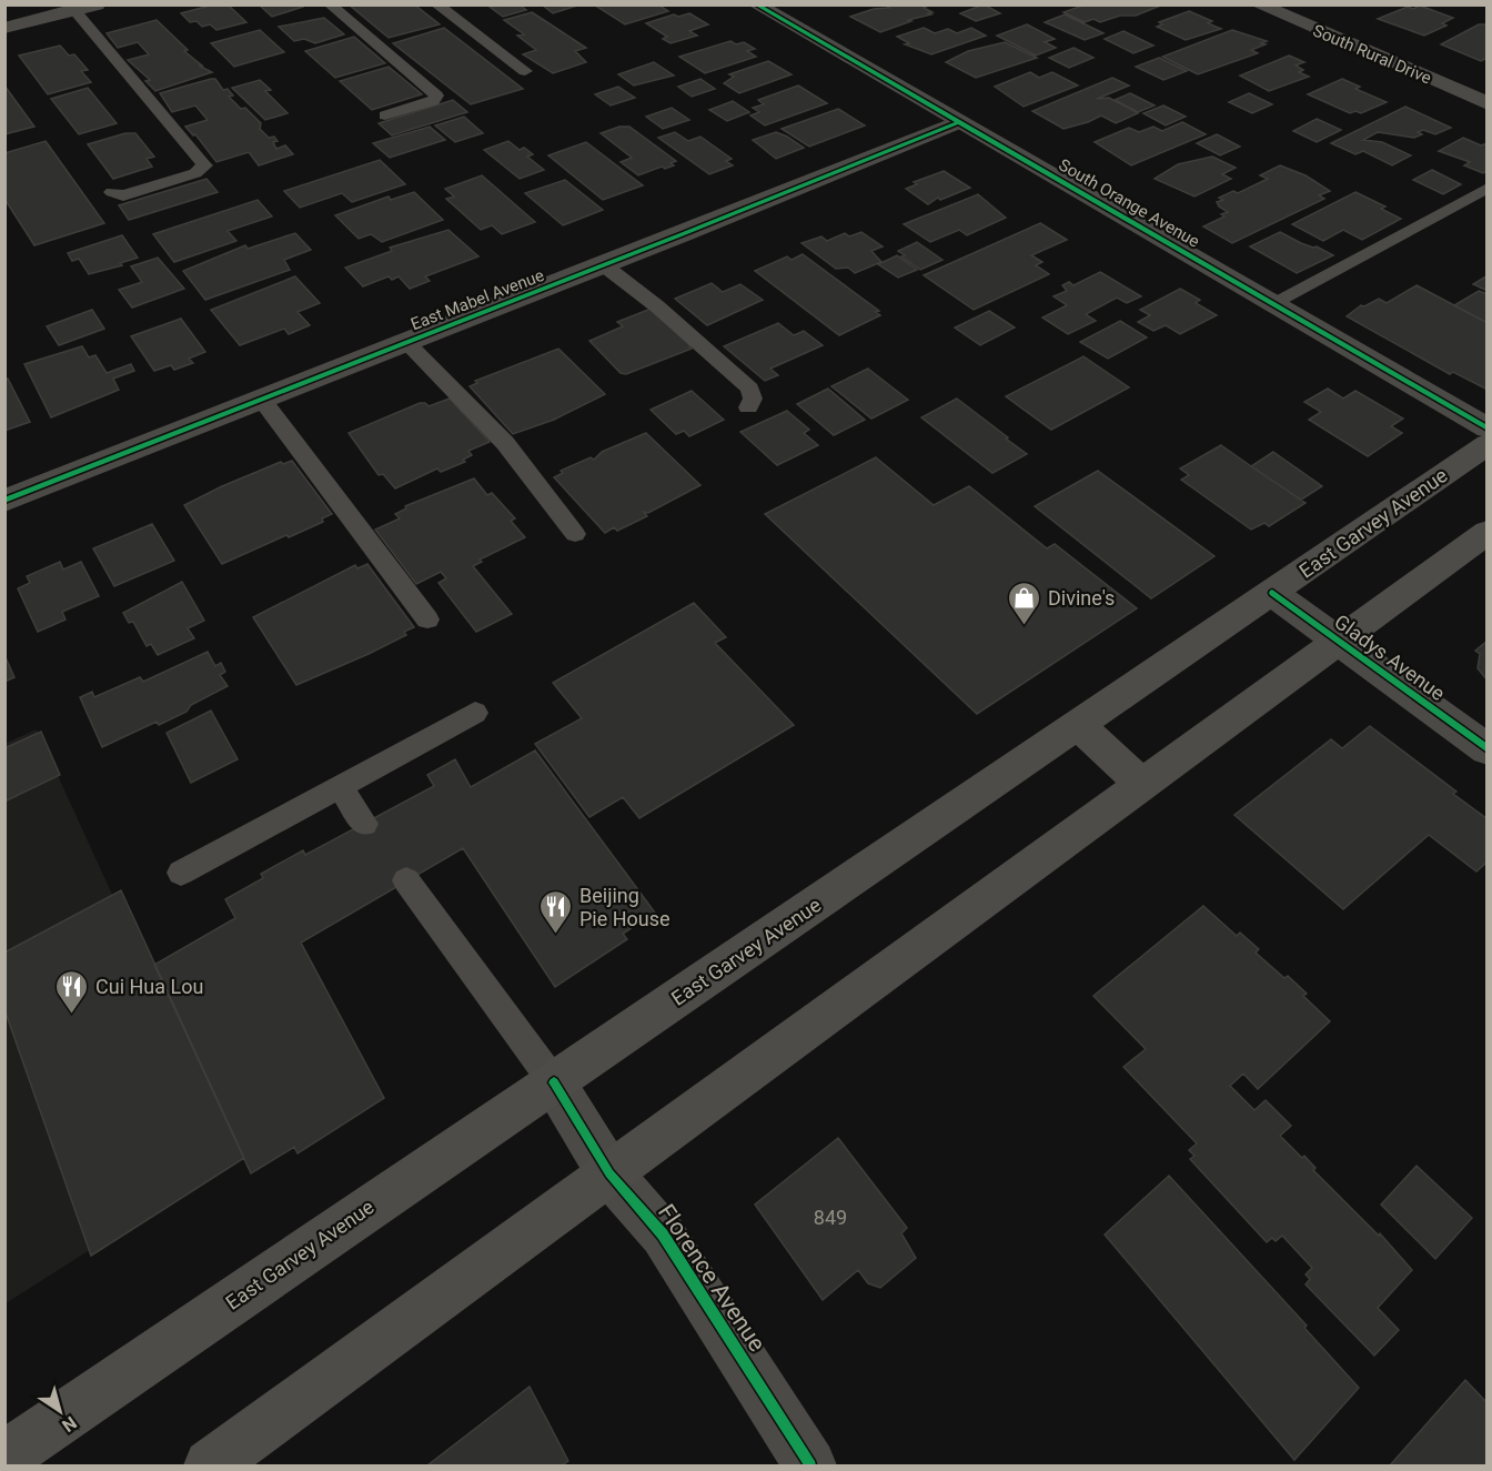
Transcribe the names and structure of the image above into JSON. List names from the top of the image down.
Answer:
{
  "streets": {
    "main road": ["East Garvey Avenue"],
    "street": [
      "South Rural Drive",
      "South Orange Avenue",
      "East Mabel Avenue",
      "Gladys Avenue",
      "Florence Avenue"
    ]
  },
  "crossings": [
    ["South Orange Avenue", "East Mabel Avenue"],
    ["East Garvey Avenue", "Gladys Avenue"],
    ["East Garvey Avenue", "Florence Avenue"]
  ],
  "places": {
    "shop": ["Divine's"],
    "restaurant": ["Beijing Pie House", "Cui Hua Lou"]
  },
  "house_numbers": ["849"],
  "north": "bottom right"
}
